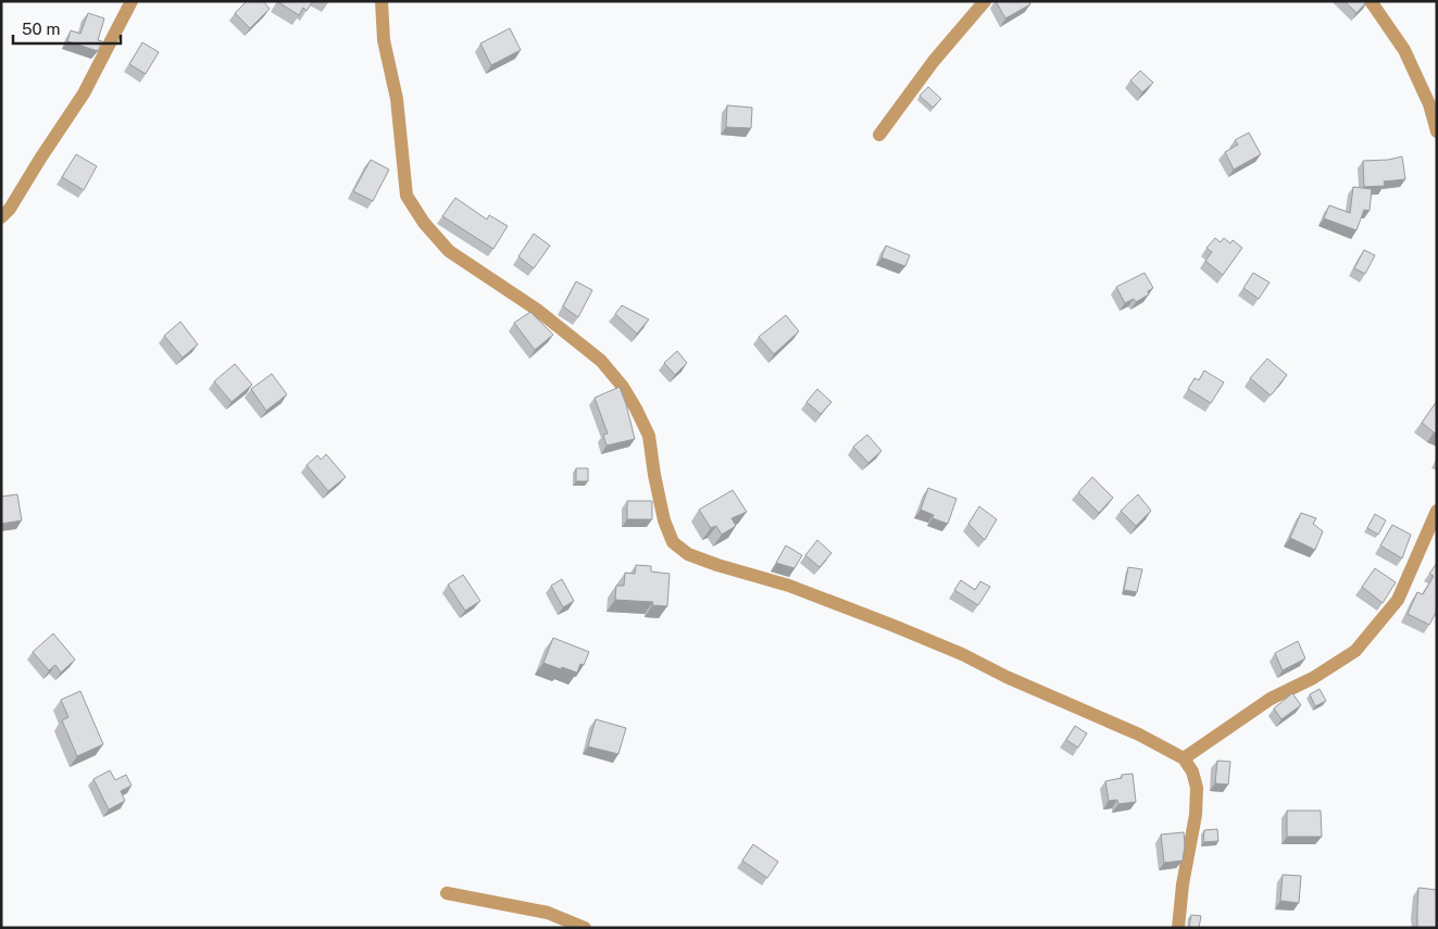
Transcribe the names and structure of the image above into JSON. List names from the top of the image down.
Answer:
{
  "scale_bar": "50 m"
}
